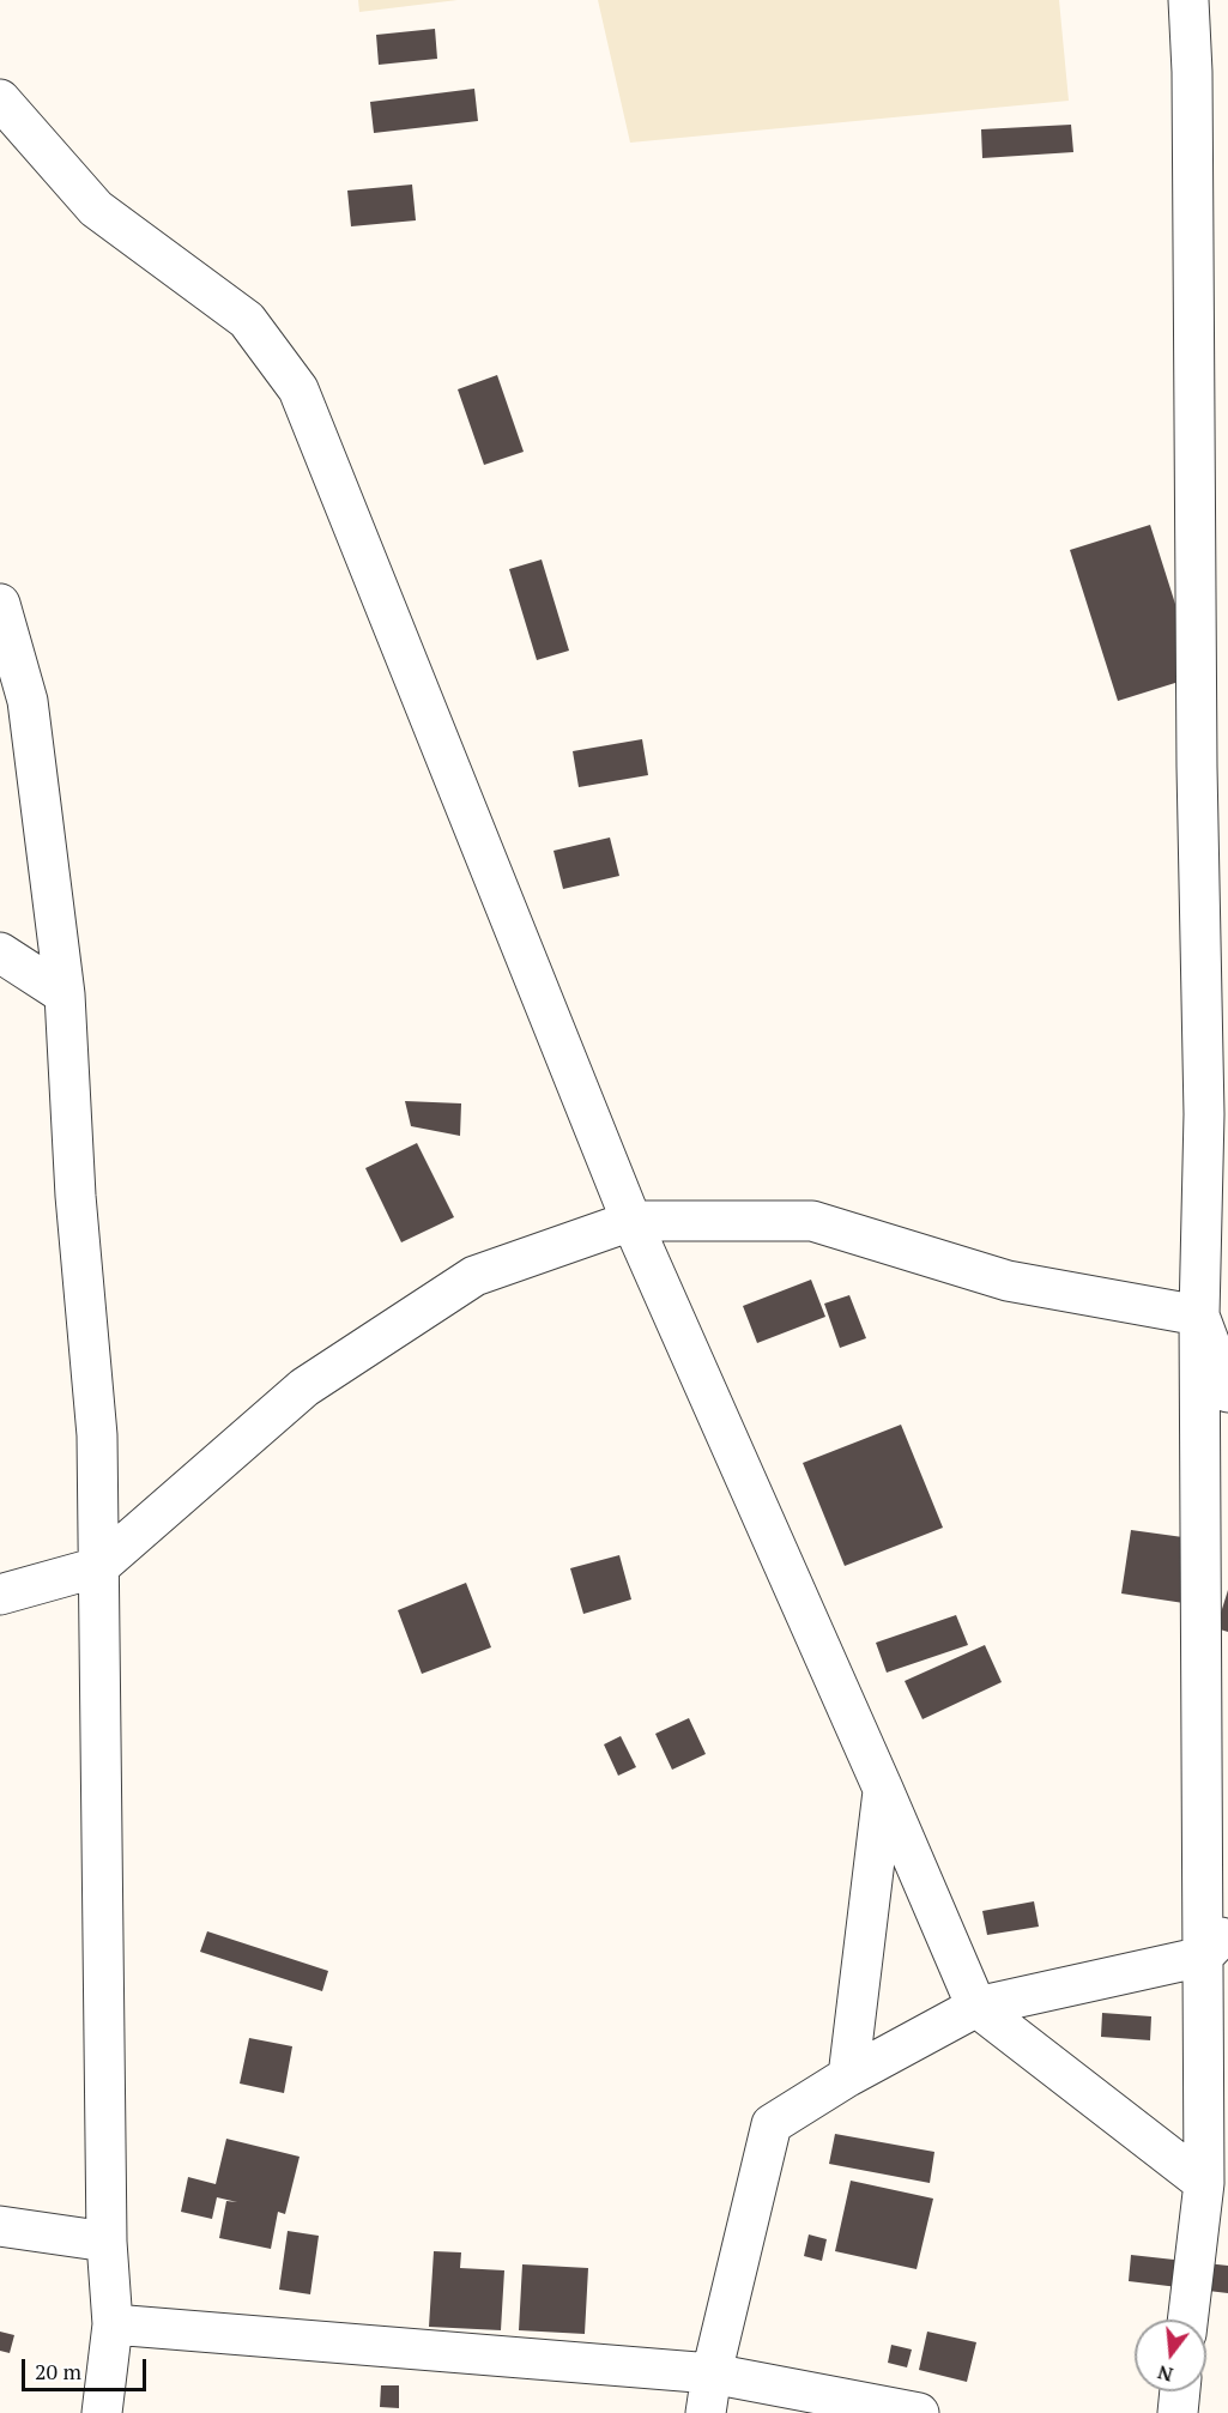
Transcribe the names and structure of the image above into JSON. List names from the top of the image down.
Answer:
{
  "scale_bar": "20 m",
  "north": "bottom"
}
